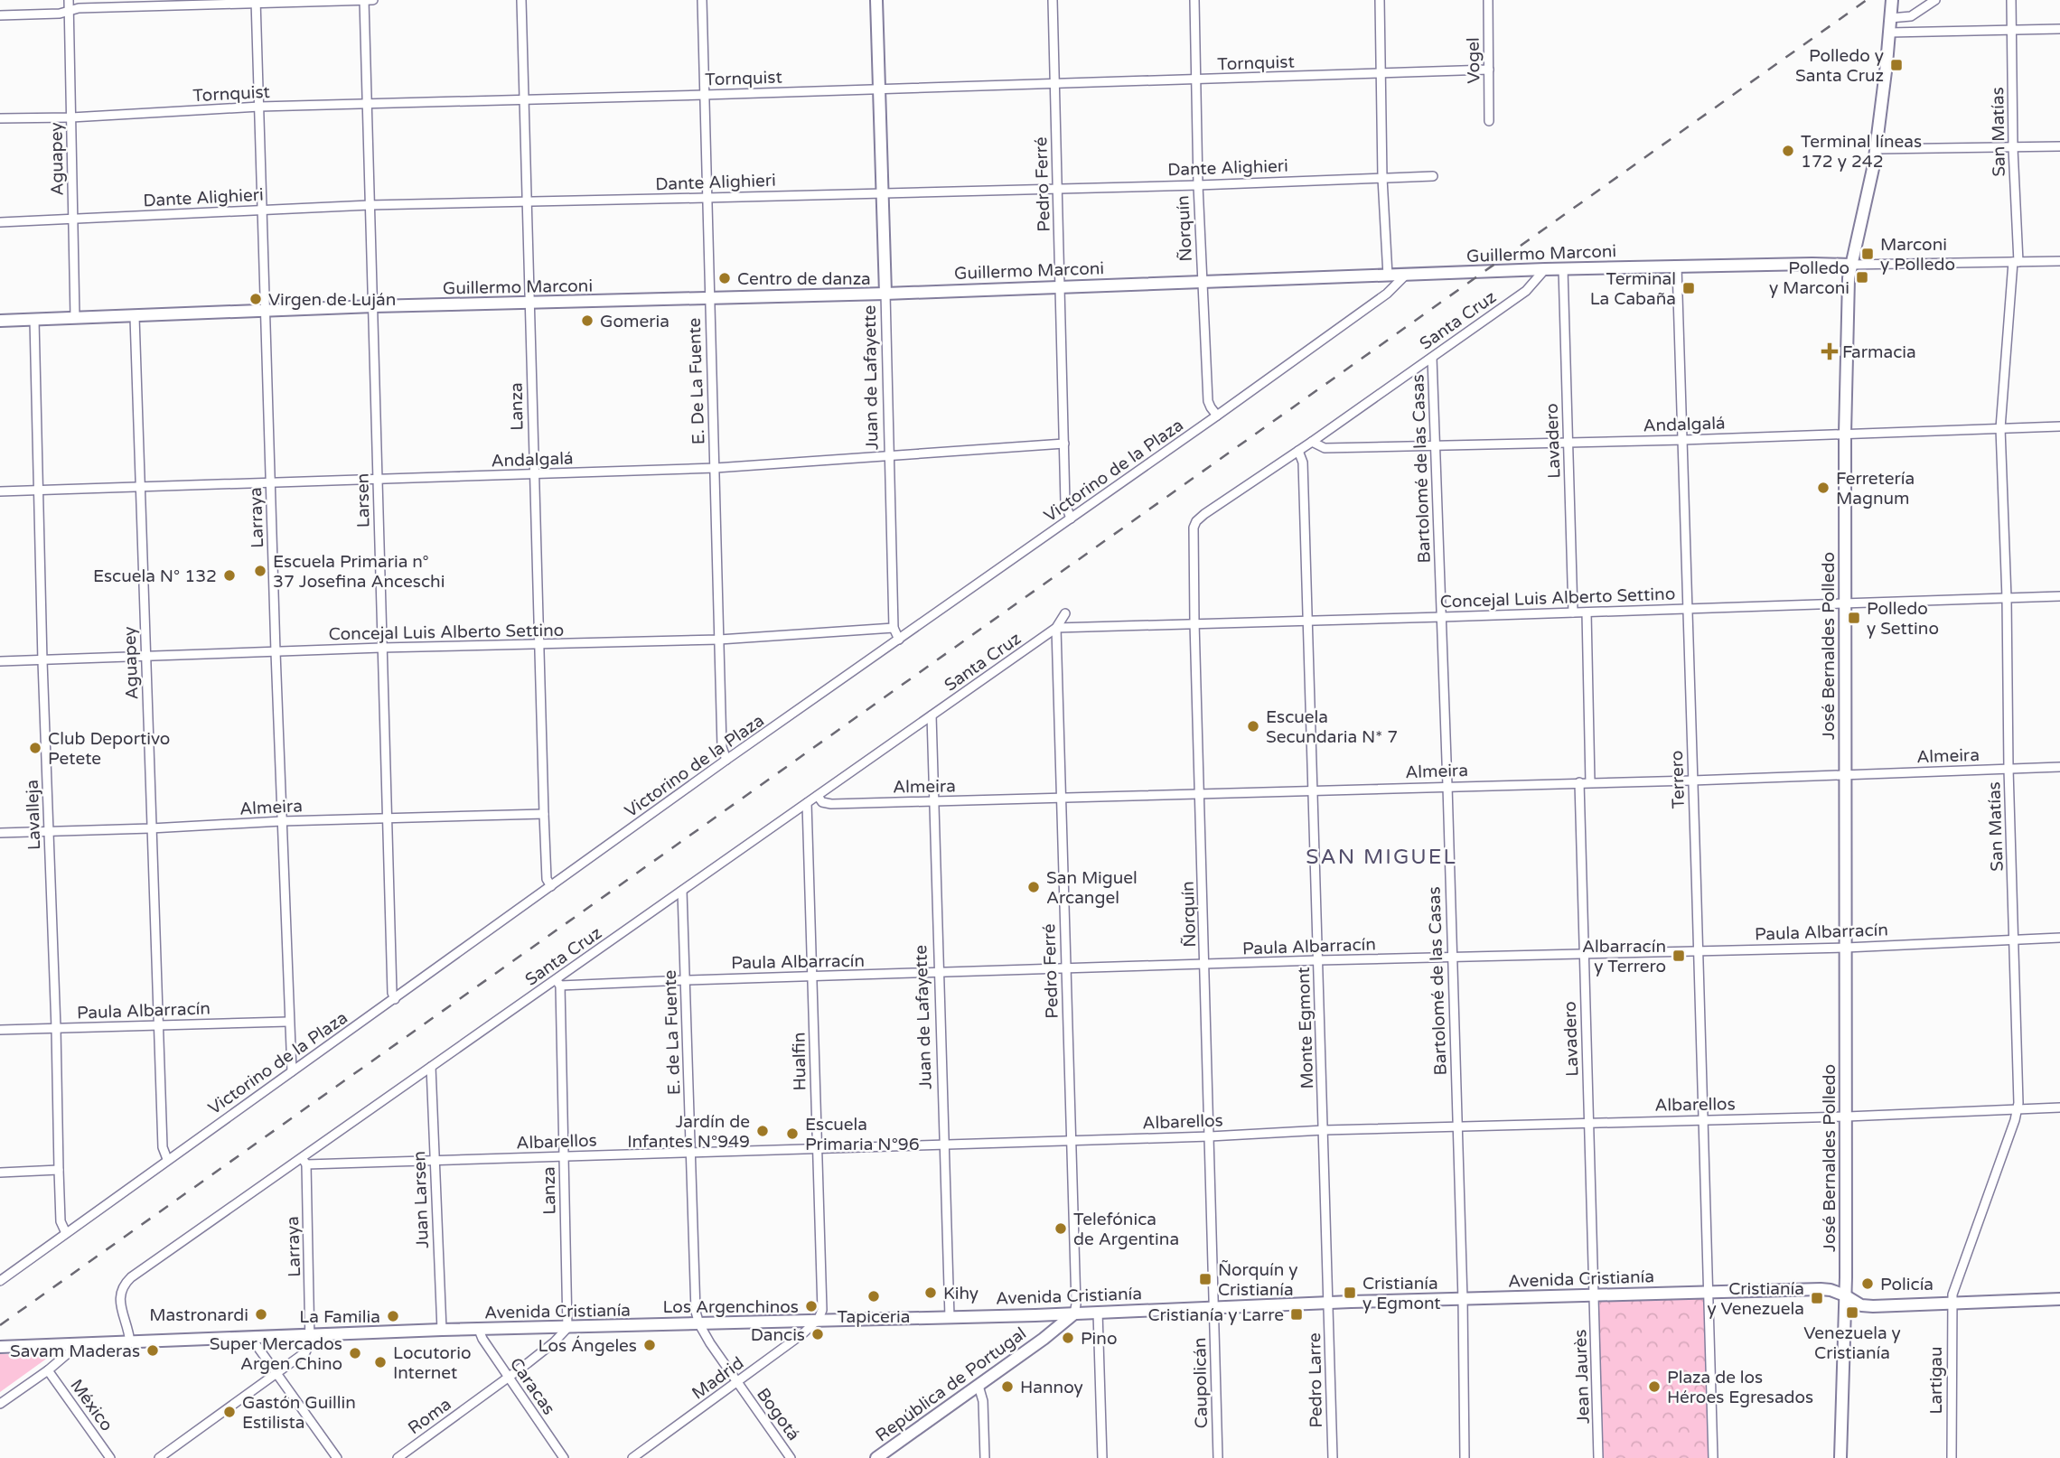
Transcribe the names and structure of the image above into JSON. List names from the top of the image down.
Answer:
{
  "streets": {
    "main road": [
      "Guillermo Marconi",
      "Juan de Lafayette",
      "José Bernaldes Polledo",
      "Avenida Cristianía",
      "República de Portugal"
    ],
    "street": [
      "Vogel",
      "Tornquist",
      "San Matías",
      "Aguapey",
      "Dante Alighieri",
      "Pedro Ferré",
      "Ñorquín",
      "Santa Cruz",
      "E. De La Fuente",
      "Lanza",
      "Andalgalá",
      "Lavadero",
      "Bartolomé de las Casas",
      "Victorino de la Plaza",
      "Larsen",
      "Larraya",
      "Concejal Luis Alberto Settino",
      "Almeira",
      "Terrero",
      "Lavalleja",
      "Paula Albarracín",
      "Monte Egmont",
      "E. de La Fuente",
      "Hualfin",
      "Albarellos",
      "Juan Larsen",
      "Jean Jaurès",
      "Madrid",
      "Pedro Larre",
      "Lartigau",
      "Caupolicán",
      "Caracas",
      "México",
      "Bogotá",
      "Roma"
    ]
  },
  "crossings": [
    ["Vogel", "Tornquist"],
    ["Tornquist", "Aguapey"],
    ["Tornquist", "Pedro Ferré"],
    ["Tornquist", "Ñorquín"],
    ["Tornquist", "Juan de Lafayette"],
    ["Tornquist", "E. De La Fuente"],
    ["Tornquist", "Lanza"],
    ["Tornquist", "Larsen"],
    ["Tornquist", "Larraya"],
    ["San Matías", "Guillermo Marconi"],
    ["San Matías", "Andalgalá"],
    ["San Matías", "Concejal Luis Alberto Settino"],
    ["San Matías", "Almeira"],
    ["San Matías", "Paula Albarracín"],
    ["San Matías", "Albarellos"],
    ["San Matías", "Avenida Cristianía"],
    ["San Matías", "Lartigau"],
    ["Aguapey", "Dante Alighieri"],
    ["Aguapey", "Guillermo Marconi"],
    ["Aguapey", "Andalgalá"],
    ["Aguapey", "Victorino de la Plaza"],
    ["Aguapey", "Concejal Luis Alberto Settino"],
    ["Aguapey", "Almeira"],
    ["Aguapey", "Paula Albarracín"],
    ["Dante Alighieri", "Pedro Ferré"],
    ["Dante Alighieri", "Ñorquín"],
    ["Dante Alighieri", "Juan de Lafayette"],
    ["Dante Alighieri", "E. De La Fuente"],
    ["Dante Alighieri", "Lanza"],
    ["Dante Alighieri", "Larsen"],
    ["Dante Alighieri", "Larraya"],
    ["Pedro Ferré", "Guillermo Marconi"],
    ["Pedro Ferré", "Santa Cruz"],
    ["Pedro Ferré", "Andalgalá"],
    ["Pedro Ferré", "Victorino de la Plaza"],
    ["Pedro Ferré", "Concejal Luis Alberto Settino"],
    ["Pedro Ferré", "Almeira"],
    ["Pedro Ferré", "Paula Albarracín"],
    ["Pedro Ferré", "Albarellos"],
    ["Pedro Ferré", "Avenida Cristianía"],
    ["Pedro Ferré", "República de Portugal"],
    ["Ñorquín", "Guillermo Marconi"],
    ["Ñorquín", "Santa Cruz"],
    ["Ñorquín", "Victorino de la Plaza"],
    ["Ñorquín", "Concejal Luis Alberto Settino"],
    ["Ñorquín", "Almeira"],
    ["Ñorquín", "Paula Albarracín"],
    ["Ñorquín", "Albarellos"],
    ["Ñorquín", "Avenida Cristianía"],
    ["Ñorquín", "Caupolicán"],
    ["Guillermo Marconi", "Santa Cruz"],
    ["Guillermo Marconi", "Juan de Lafayette"],
    ["Guillermo Marconi", "E. De La Fuente"],
    ["Guillermo Marconi", "Lanza"],
    ["Guillermo Marconi", "Lavadero"],
    ["Guillermo Marconi", "Victorino de la Plaza"],
    ["Guillermo Marconi", "Larsen"],
    ["Guillermo Marconi", "Larraya"],
    ["Guillermo Marconi", "José Bernaldes Polledo"],
    ["Guillermo Marconi", "Terrero"],
    ["Guillermo Marconi", "Lavalleja"],
    ["Santa Cruz", "Juan de Lafayette"],
    ["Santa Cruz", "Lanza"],
    ["Santa Cruz", "Andalgalá"],
    ["Santa Cruz", "Bartolomé de las Casas"],
    ["Santa Cruz", "Larraya"],
    ["Santa Cruz", "Concejal Luis Alberto Settino"],
    ["Santa Cruz", "Almeira"],
    ["Santa Cruz", "Paula Albarracín"],
    ["Santa Cruz", "Monte Egmont"],
    ["Santa Cruz", "E. de La Fuente"],
    ["Santa Cruz", "Hualfin"],
    ["Santa Cruz", "Albarellos"],
    ["Santa Cruz", "Juan Larsen"],
    ["Santa Cruz", "Avenida Cristianía"],
    ["Juan de Lafayette", "Andalgalá"],
    ["Juan de Lafayette", "Victorino de la Plaza"],
    ["Juan de Lafayette", "Concejal Luis Alberto Settino"],
    ["Juan de Lafayette", "Almeira"],
    ["Juan de Lafayette", "Paula Albarracín"],
    ["Juan de Lafayette", "Albarellos"],
    ["Juan de Lafayette", "Avenida Cristianía"],
    ["E. De La Fuente", "Andalgalá"],
    ["E. De La Fuente", "Victorino de la Plaza"],
    ["E. De La Fuente", "Concejal Luis Alberto Settino"],
    ["Lanza", "Andalgalá"],
    ["Lanza", "Victorino de la Plaza"],
    ["Lanza", "Concejal Luis Alberto Settino"],
    ["Lanza", "Almeira"],
    ["Lanza", "Paula Albarracín"],
    ["Lanza", "Albarellos"],
    ["Lanza", "Avenida Cristianía"],
    ["Lanza", "Roma"],
    ["Andalgalá", "Lavadero"],
    ["Andalgalá", "Bartolomé de las Casas"],
    ["Andalgalá", "Larsen"],
    ["Andalgalá", "Larraya"],
    ["Andalgalá", "José Bernaldes Polledo"],
    ["Andalgalá", "Terrero"],
    ["Andalgalá", "Lavalleja"],
    ["Lavadero", "Concejal Luis Alberto Settino"],
    ["Lavadero", "Almeira"],
    ["Lavadero", "Paula Albarracín"],
    ["Lavadero", "Albarellos"],
    ["Lavadero", "Avenida Cristianía"],
    ["Lavadero", "Jean Jaurès"],
    ["Bartolomé de las Casas", "Concejal Luis Alberto Settino"],
    ["Bartolomé de las Casas", "Almeira"],
    ["Bartolomé de las Casas", "Paula Albarracín"],
    ["Bartolomé de las Casas", "Albarellos"],
    ["Bartolomé de las Casas", "Avenida Cristianía"],
    ["Victorino de la Plaza", "Larsen"],
    ["Victorino de la Plaza", "Larraya"],
    ["Victorino de la Plaza", "Lavalleja"],
    ["Larsen", "Concejal Luis Alberto Settino"],
    ["Larsen", "Almeira"],
    ["Larraya", "Concejal Luis Alberto Settino"],
    ["Larraya", "Almeira"],
    ["Larraya", "Paula Albarracín"],
    ["Larraya", "Albarellos"],
    ["Larraya", "Avenida Cristianía"],
    ["Concejal Luis Alberto Settino", "José Bernaldes Polledo"],
    ["Concejal Luis Alberto Settino", "Terrero"],
    ["Concejal Luis Alberto Settino", "Lavalleja"],
    ["Concejal Luis Alberto Settino", "Monte Egmont"],
    ["José Bernaldes Polledo", "Almeira"],
    ["José Bernaldes Polledo", "Paula Albarracín"],
    ["José Bernaldes Polledo", "Albarellos"],
    ["José Bernaldes Polledo", "Avenida Cristianía"],
    ["Almeira", "Terrero"],
    ["Almeira", "Lavalleja"],
    ["Almeira", "Monte Egmont"],
    ["Terrero", "Paula Albarracín"],
    ["Terrero", "Albarellos"],
    ["Terrero", "Avenida Cristianía"],
    ["Lavalleja", "Paula Albarracín"],
    ["Paula Albarracín", "Monte Egmont"],
    ["Paula Albarracín", "E. de La Fuente"],
    ["Paula Albarracín", "Hualfin"],
    ["Monte Egmont", "Albarellos"],
    ["Monte Egmont", "Avenida Cristianía"],
    ["Monte Egmont", "Pedro Larre"],
    ["E. de La Fuente", "Albarellos"],
    ["E. de La Fuente", "Avenida Cristianía"],
    ["E. de La Fuente", "Bogotá"],
    ["Hualfin", "Albarellos"],
    ["Hualfin", "Avenida Cristianía"],
    ["Hualfin", "Madrid"],
    ["Albarellos", "Juan Larsen"],
    ["Juan Larsen", "Avenida Cristianía"],
    ["Avenida Cristianía", "Jean Jaurès"],
    ["Avenida Cristianía", "Madrid"],
    ["Avenida Cristianía", "Pedro Larre"],
    ["Avenida Cristianía", "Lartigau"],
    ["Avenida Cristianía", "Caupolicán"],
    ["Avenida Cristianía", "República de Portugal"],
    ["Avenida Cristianía", "Caracas"],
    ["Avenida Cristianía", "Bogotá"],
    ["Avenida Cristianía", "Roma"],
    ["Madrid", "Bogotá"],
    ["Caracas", "Roma"]
  ],
  "districts": ["SAN MIGUEL"],
  "places": {
    "transit": [
      "Polledo y Santa Cruz",
      "Marconi y Polledo",
      "Polledo y Marconi",
      "Terminal La Cabaña",
      "Polledo y Settino",
      "Albarracín y Terrero",
      "Ñorquín y Cristianía",
      "Cristianía y Egmont",
      "Cristianía y Venezuela",
      "Venezuela y Cristianía",
      "Cristianía y Larre"
    ],
    "other": [
      "Terminal líneas 172 y 242",
      "Centro de danza",
      "Virgen de Luján",
      "Gomeria",
      "Ferretería Magnum",
      "Escuela Primaria n° 37 Josefina Anceschi",
      "Escuela N° 132",
      "Escuela Secundaria N* 7",
      "Club Deportivo Petete",
      "San Miguel Arcangel",
      "Jardín de Infantes N°949",
      "Escuela Primaria N°96",
      "Telefónica de Argentina",
      "Policía",
      "Kihy",
      "Tapiceria",
      "Los Argenchinos",
      "Mastronardi",
      "La Familia",
      "Dancis",
      "Pino",
      "Los Ángeles",
      "Savam Maderas",
      "Super Mercados Argen Chino",
      "Locutorio Internet",
      "Hannoy",
      "Plaza de los Héroes Egresados",
      "Gastón Guillin Estilista"
    ],
    "health": ["Farmacia"]
  }
}
